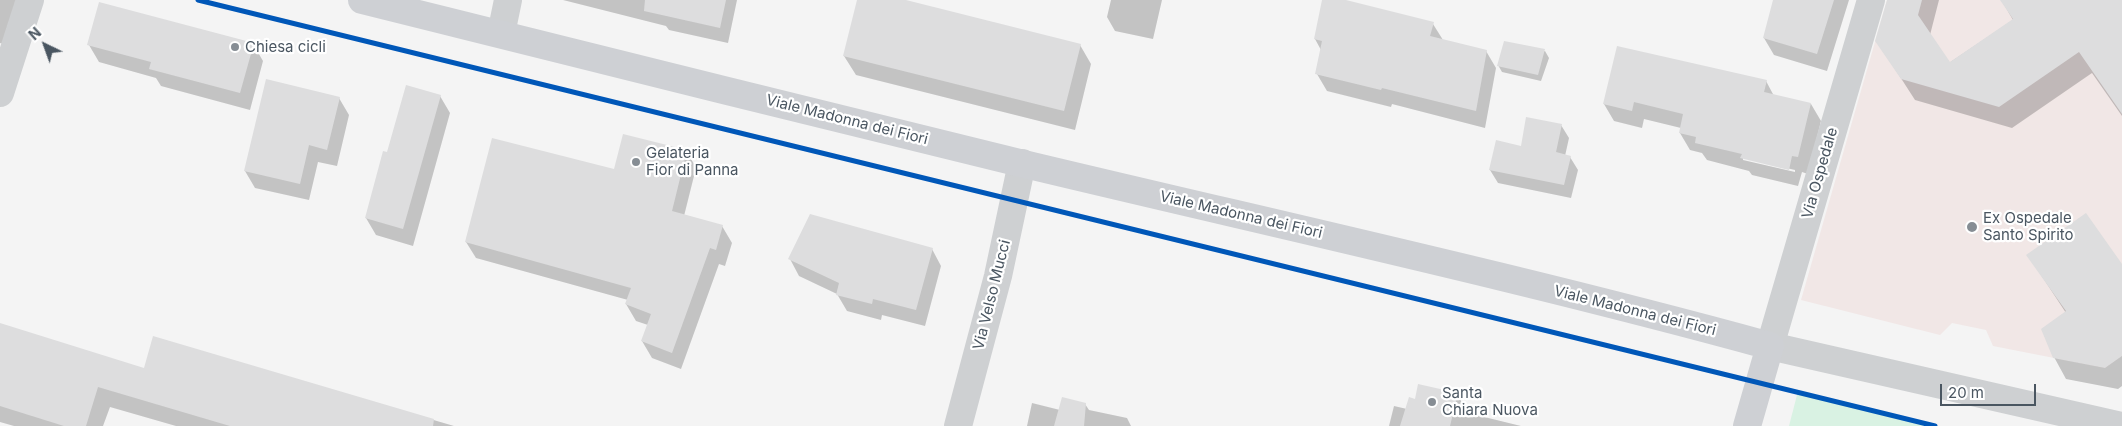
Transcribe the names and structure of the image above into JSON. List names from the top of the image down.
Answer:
{
  "streets": {
    "main road": ["Viale Madonna dei Fiori"],
    "street": ["Via Ospedale", "Via Velso Mucci"]
  },
  "crossings": [
    ["Viale Madonna dei Fiori", "Via Ospedale"],
    ["Viale Madonna dei Fiori", "Via Velso Mucci"]
  ],
  "places": [
    "Chiesa cicli",
    "Gelateria Fior di Panna",
    "Ex Ospedale Santo Spirito",
    "Santa Chiara Nuova"
  ],
  "scale_bar": "20 m",
  "north": "top left"
}
